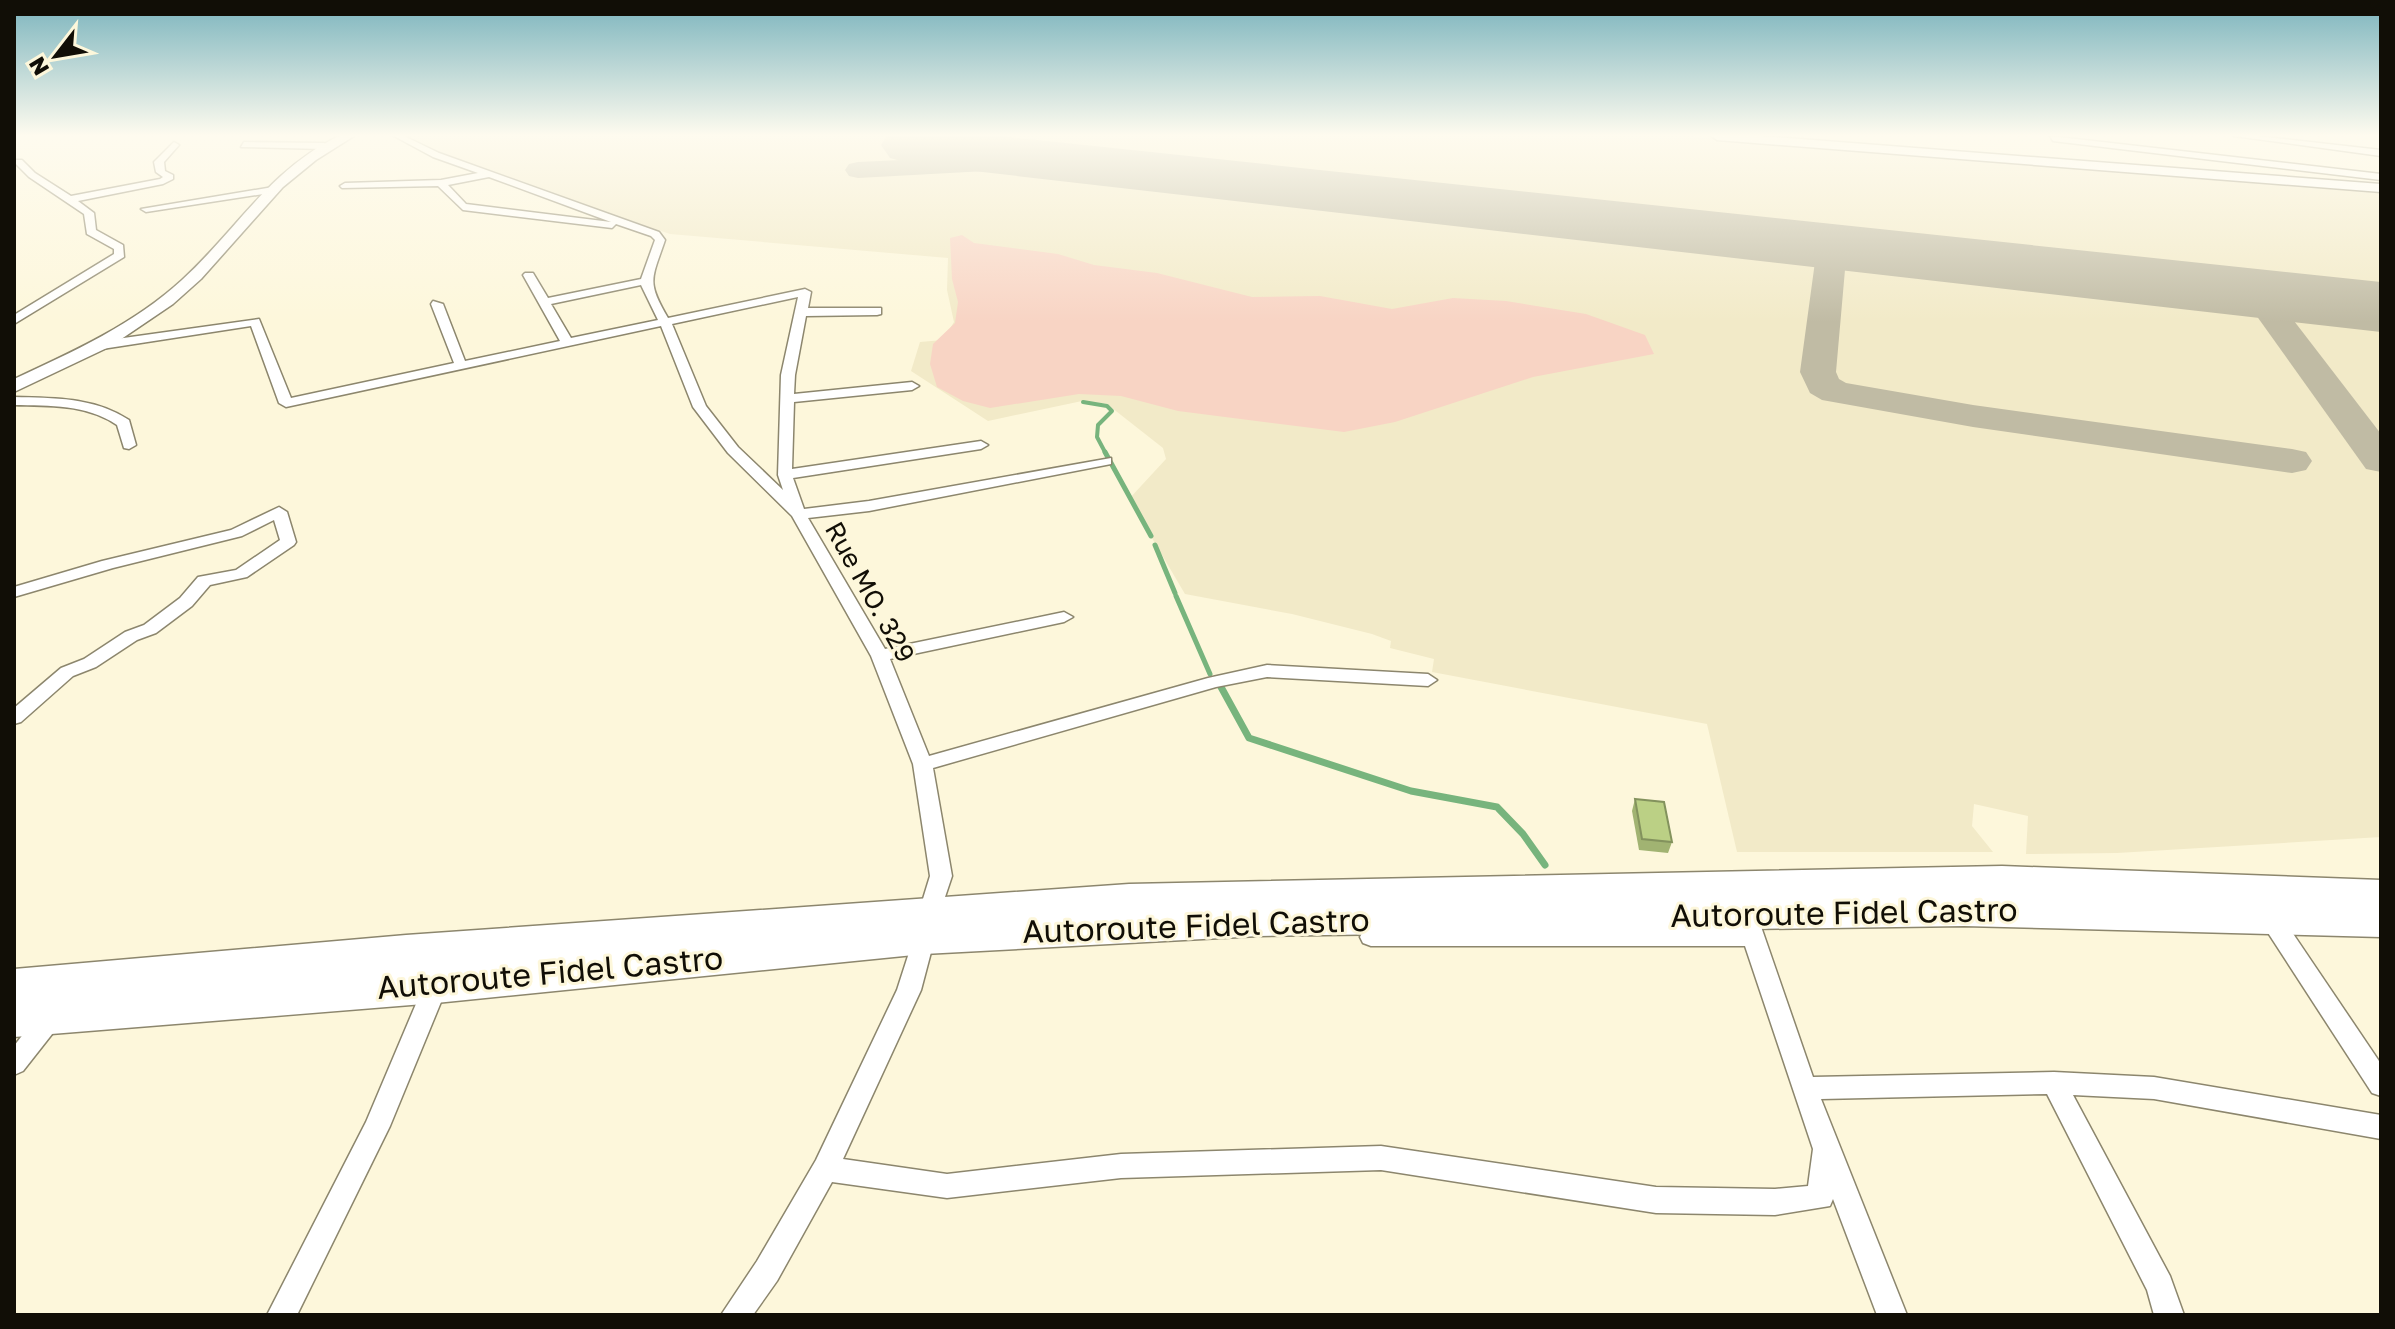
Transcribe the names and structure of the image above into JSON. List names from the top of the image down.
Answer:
{
  "streets": {
    "highway": ["Autoroute Fidel Castro"],
    "street": ["Rue MO. 329"]
  },
  "crossings": [
    ["Rue MO. 329", "Autoroute Fidel Castro"]
  ],
  "north": "bottom left"
}
